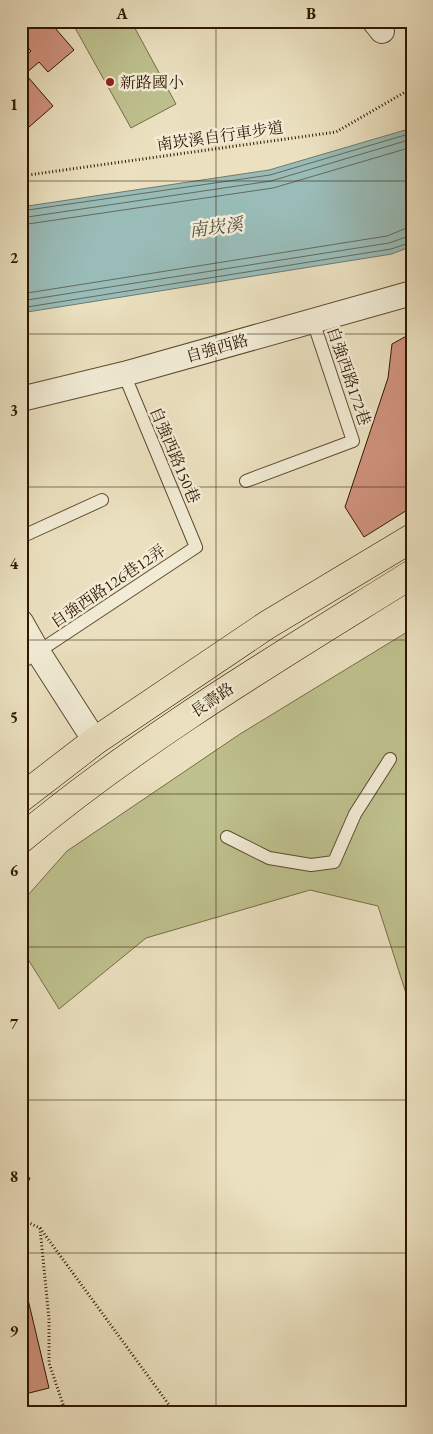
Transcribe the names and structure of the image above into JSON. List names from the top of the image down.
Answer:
{
  "streets": {
    "main road": ["長壽路"],
    "street": ["自強西路"],
    "lane": ["自強西路172巷", "自強西路150巷", "自強西路126巷12弄"],
    "path": ["南崁溪自行車步道"]
  },
  "crossings": [
    ["自強西路", "自強西路172巷"],
    ["自強西路", "自強西路150巷"],
    ["自強西路150巷", "自強西路126巷12弄"]
  ],
  "water": ["南崁溪"],
  "places": ["新路國小"],
  "grid": {
    "columns": ["A", "B"],
    "rows": [
      "1",
      "2",
      "3",
      "4",
      "5",
      "6",
      "7",
      "8",
      "9"
    ]
  }
}
